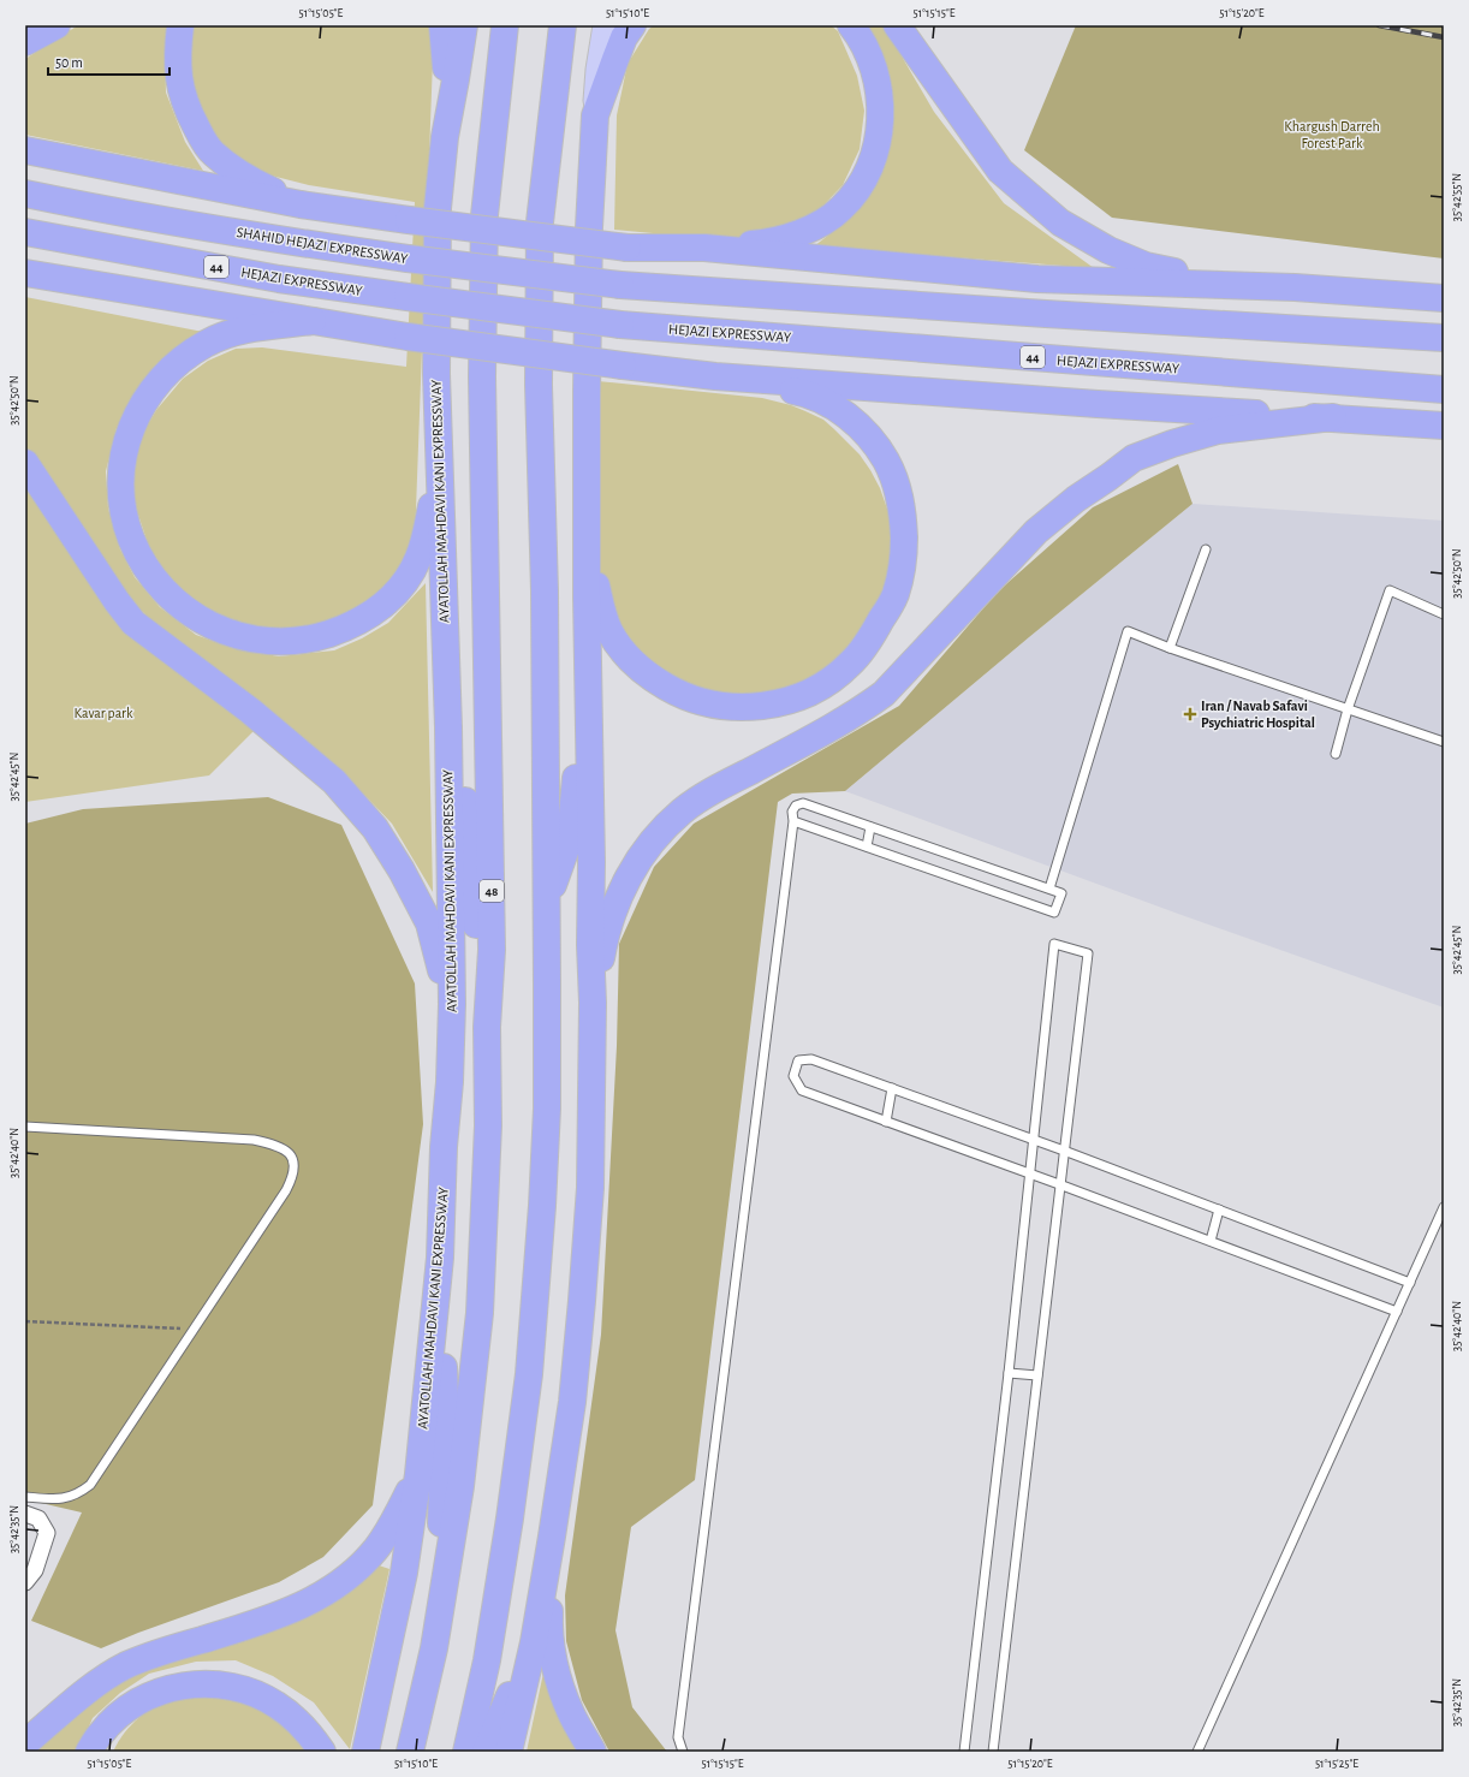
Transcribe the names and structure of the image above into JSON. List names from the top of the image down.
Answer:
{
  "streets": {
    "highway": [
      "SHAHID HEJAZI EXPRESSWAY",
      "44",
      "HEJAZI EXPRESSWAY",
      "AYATOLLAH MAHDAVI KANI EXPRESSWAY",
      "48"
    ]
  },
  "parks": ["Khargush Darreh Forest Park", "Kavar park"],
  "places": {
    "health": ["Iran / Navab Safavi Psychiatric Hospital"]
  },
  "scale_bar": "50 m",
  "coordinates": [
    "51°15'05\"E",
    "51°15'10\"E",
    "51°15'15\"E",
    "51°15'20\"E",
    "35°42'55\"N",
    "35°42'50\"N",
    "35°42'45\"N",
    "35°42'40\"N",
    "35°42'35\"N",
    "51°15'25\"E"
  ]
}
